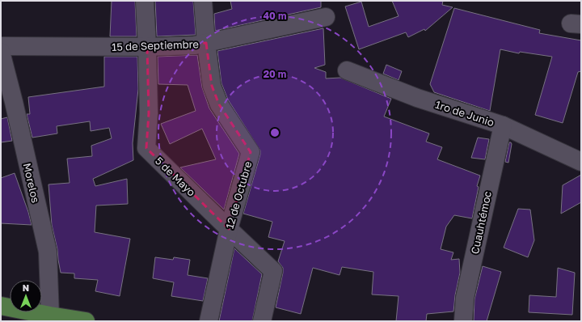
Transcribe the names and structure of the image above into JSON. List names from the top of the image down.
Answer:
{
  "streets": {
    "street": [
      "15 de Septiembre",
      "1ro de Junio",
      "5 de Mayo",
      "Morelos",
      "12 de Octubre",
      "Cuauhtémoc"
    ]
  },
  "crossings": [
    ["15 de Septiembre", "5 de Mayo"],
    ["15 de Septiembre", "12 de Octubre"],
    ["1ro de Junio", "Cuauhtémoc"],
    ["5 de Mayo", "12 de Octubre"]
  ],
  "north": "top",
  "rings": ["40 m", "20 m"]
}
